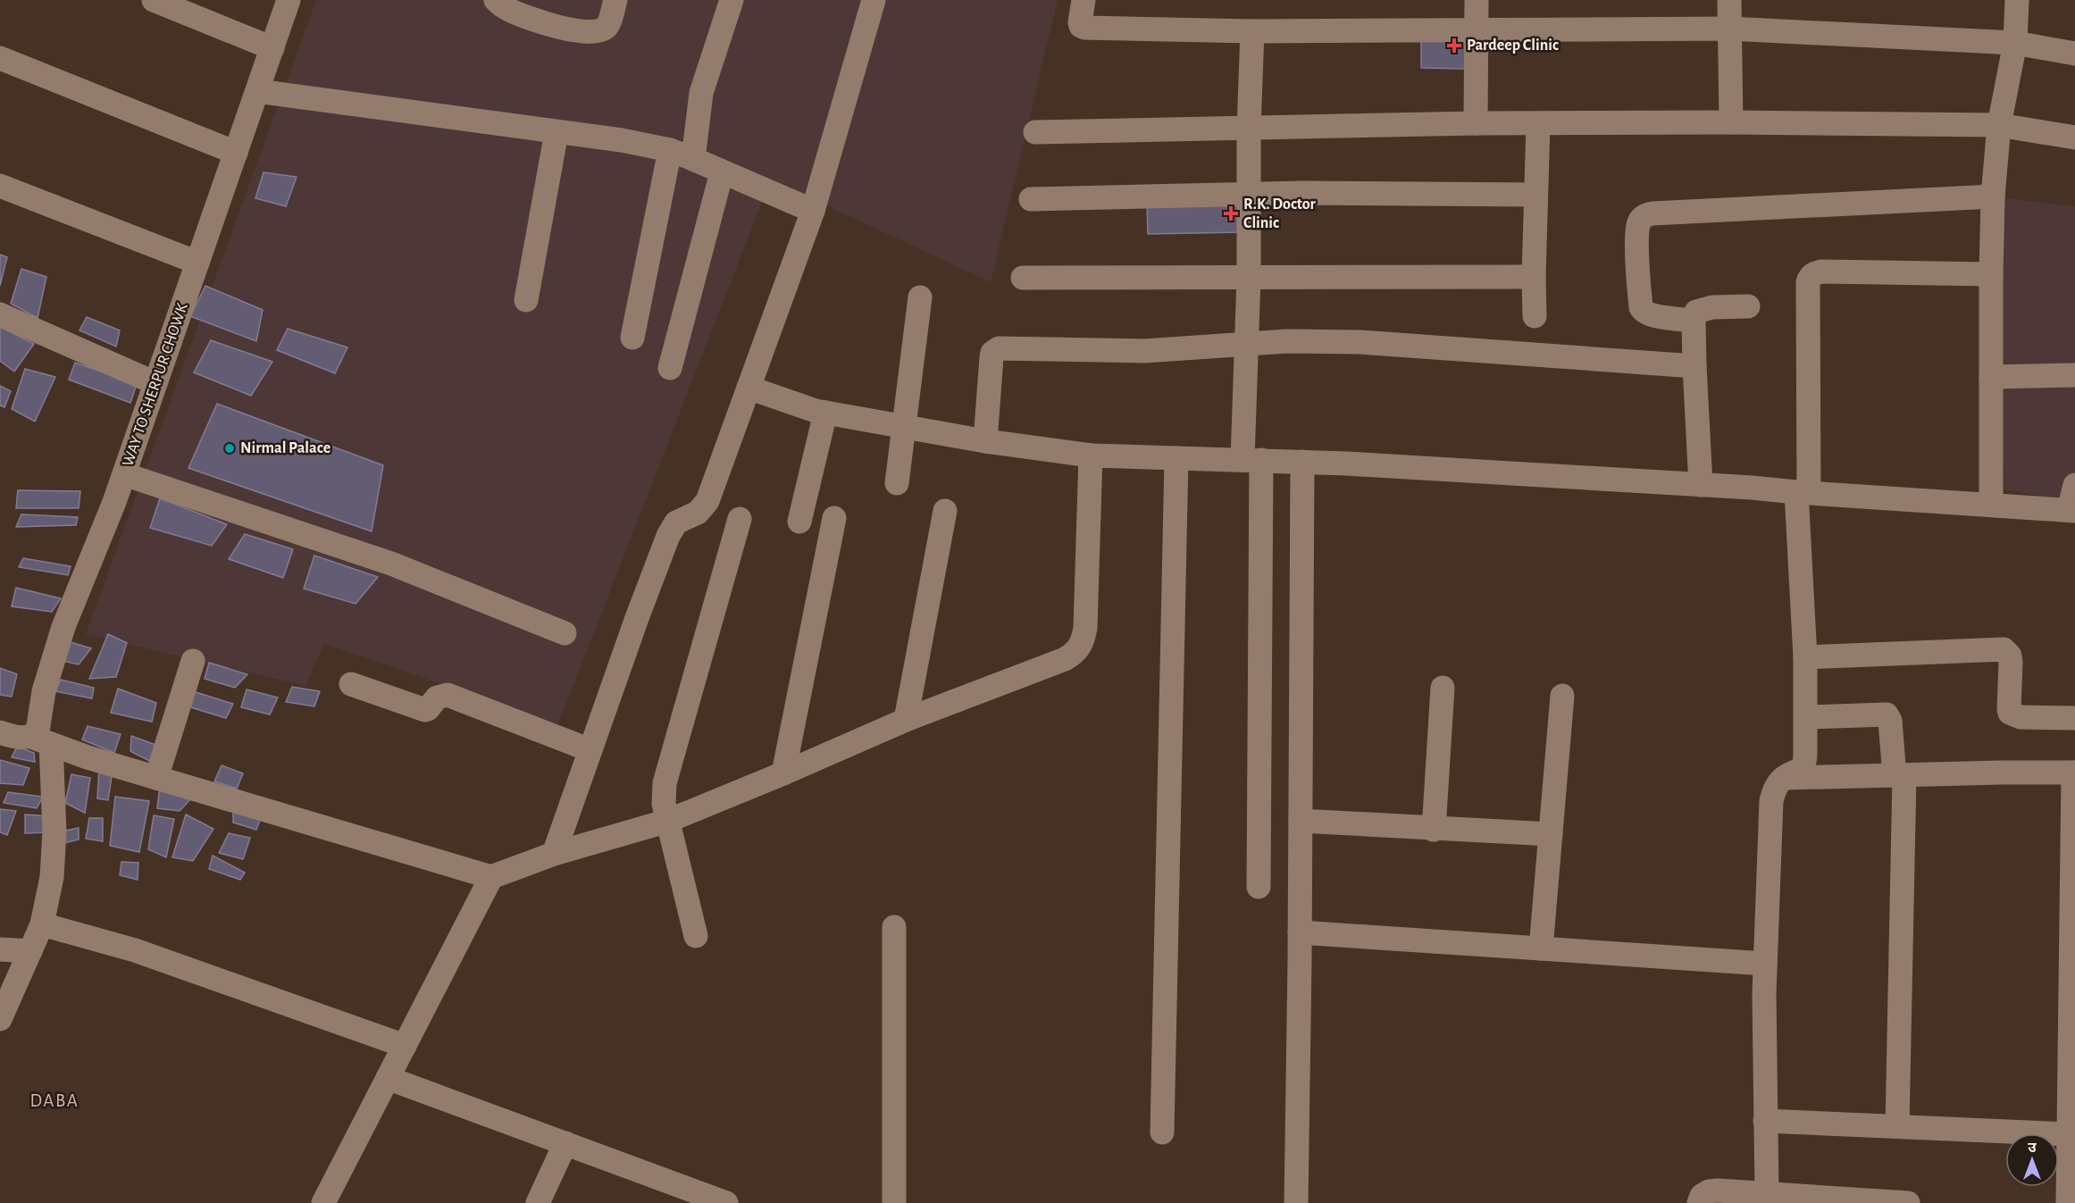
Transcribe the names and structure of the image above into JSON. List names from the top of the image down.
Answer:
{
  "streets": {
    "street": ["WAY TO SHERPUR CHOWK"]
  },
  "districts": ["DABA"],
  "places": {
    "health": ["Pardeep Clinic", "R.K. Doctor Clinic"],
    "other": ["Nirmal Palace"]
  },
  "north": "top"
}
